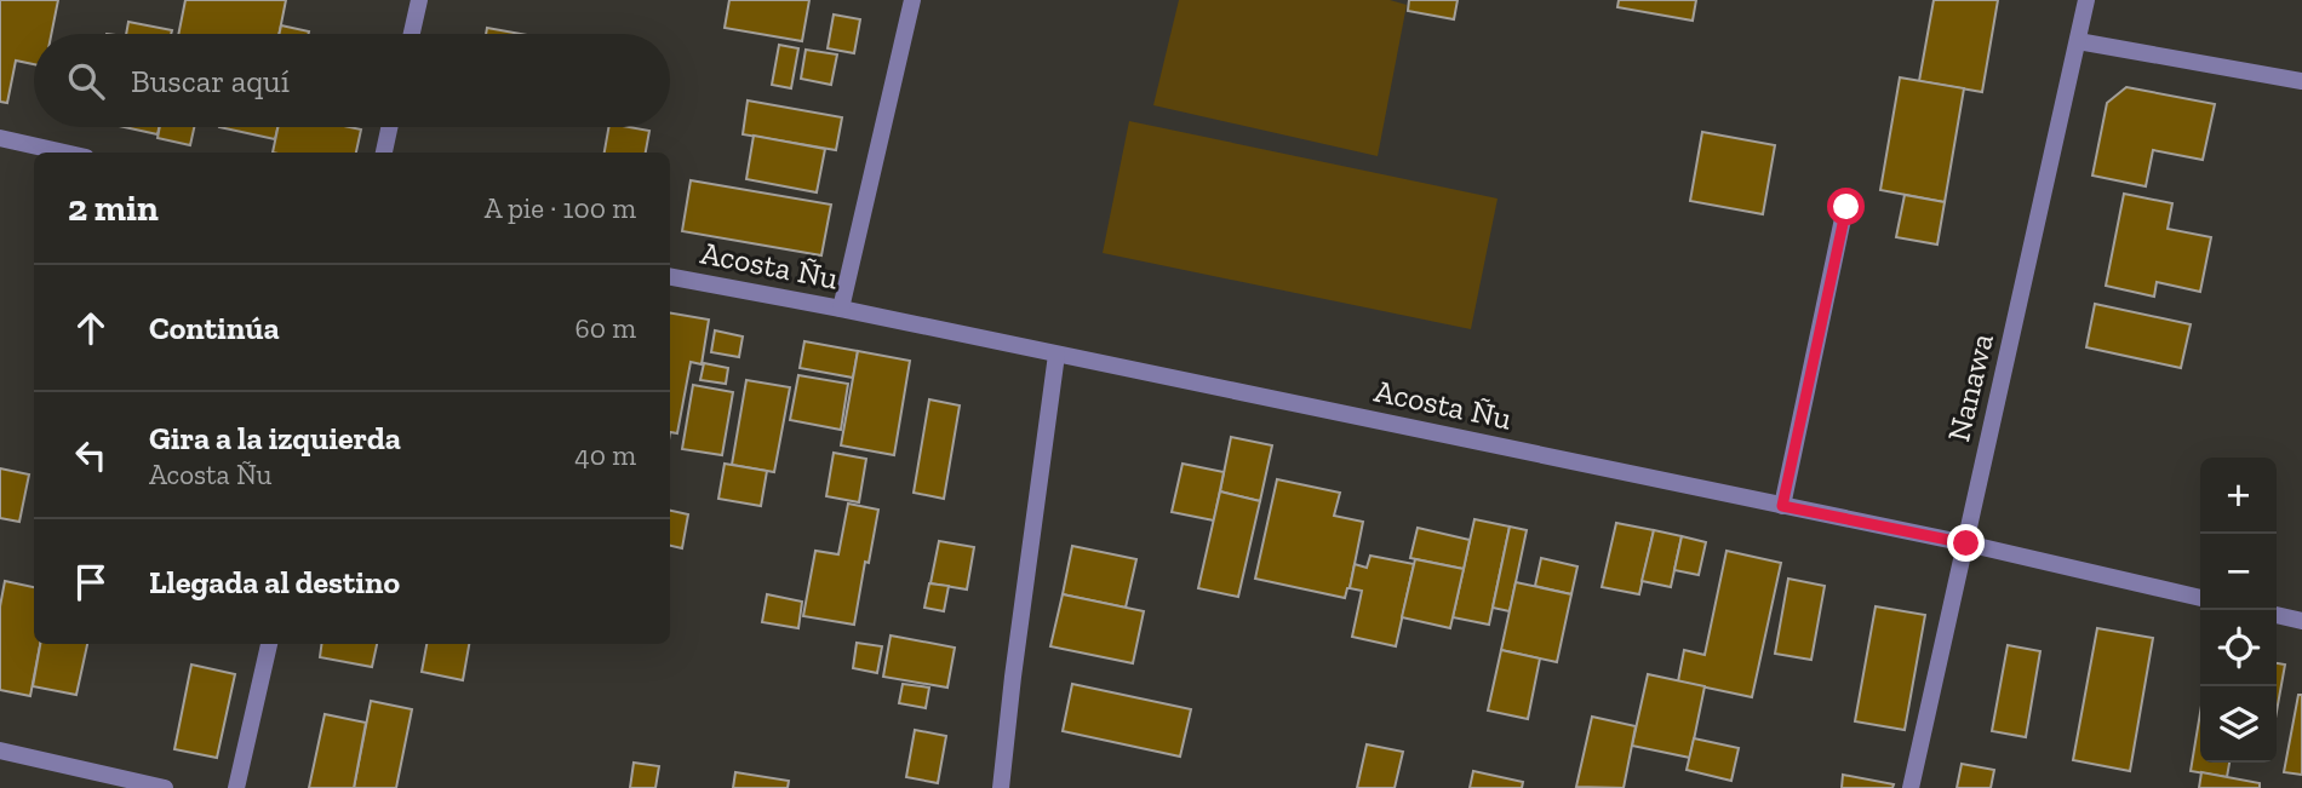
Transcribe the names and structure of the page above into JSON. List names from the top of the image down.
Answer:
{
  "streets": {
    "street": ["Acosta Ñu", "Nanawa"]
  },
  "crossings": [
    ["Acosta Ñu", "Nanawa"]
  ],
  "page": {
    "search": "Buscar aquí",
    "heading": ["2 min", "A pie · 100 m"],
    "list": [
      ["Continúa", "60 m"],
      ["Gira a la izquierda", "Acosta Ñu", "40 m"],
      "Llegada al destino"
    ],
    "map_buttons": ["+", "−"]
  }
}
